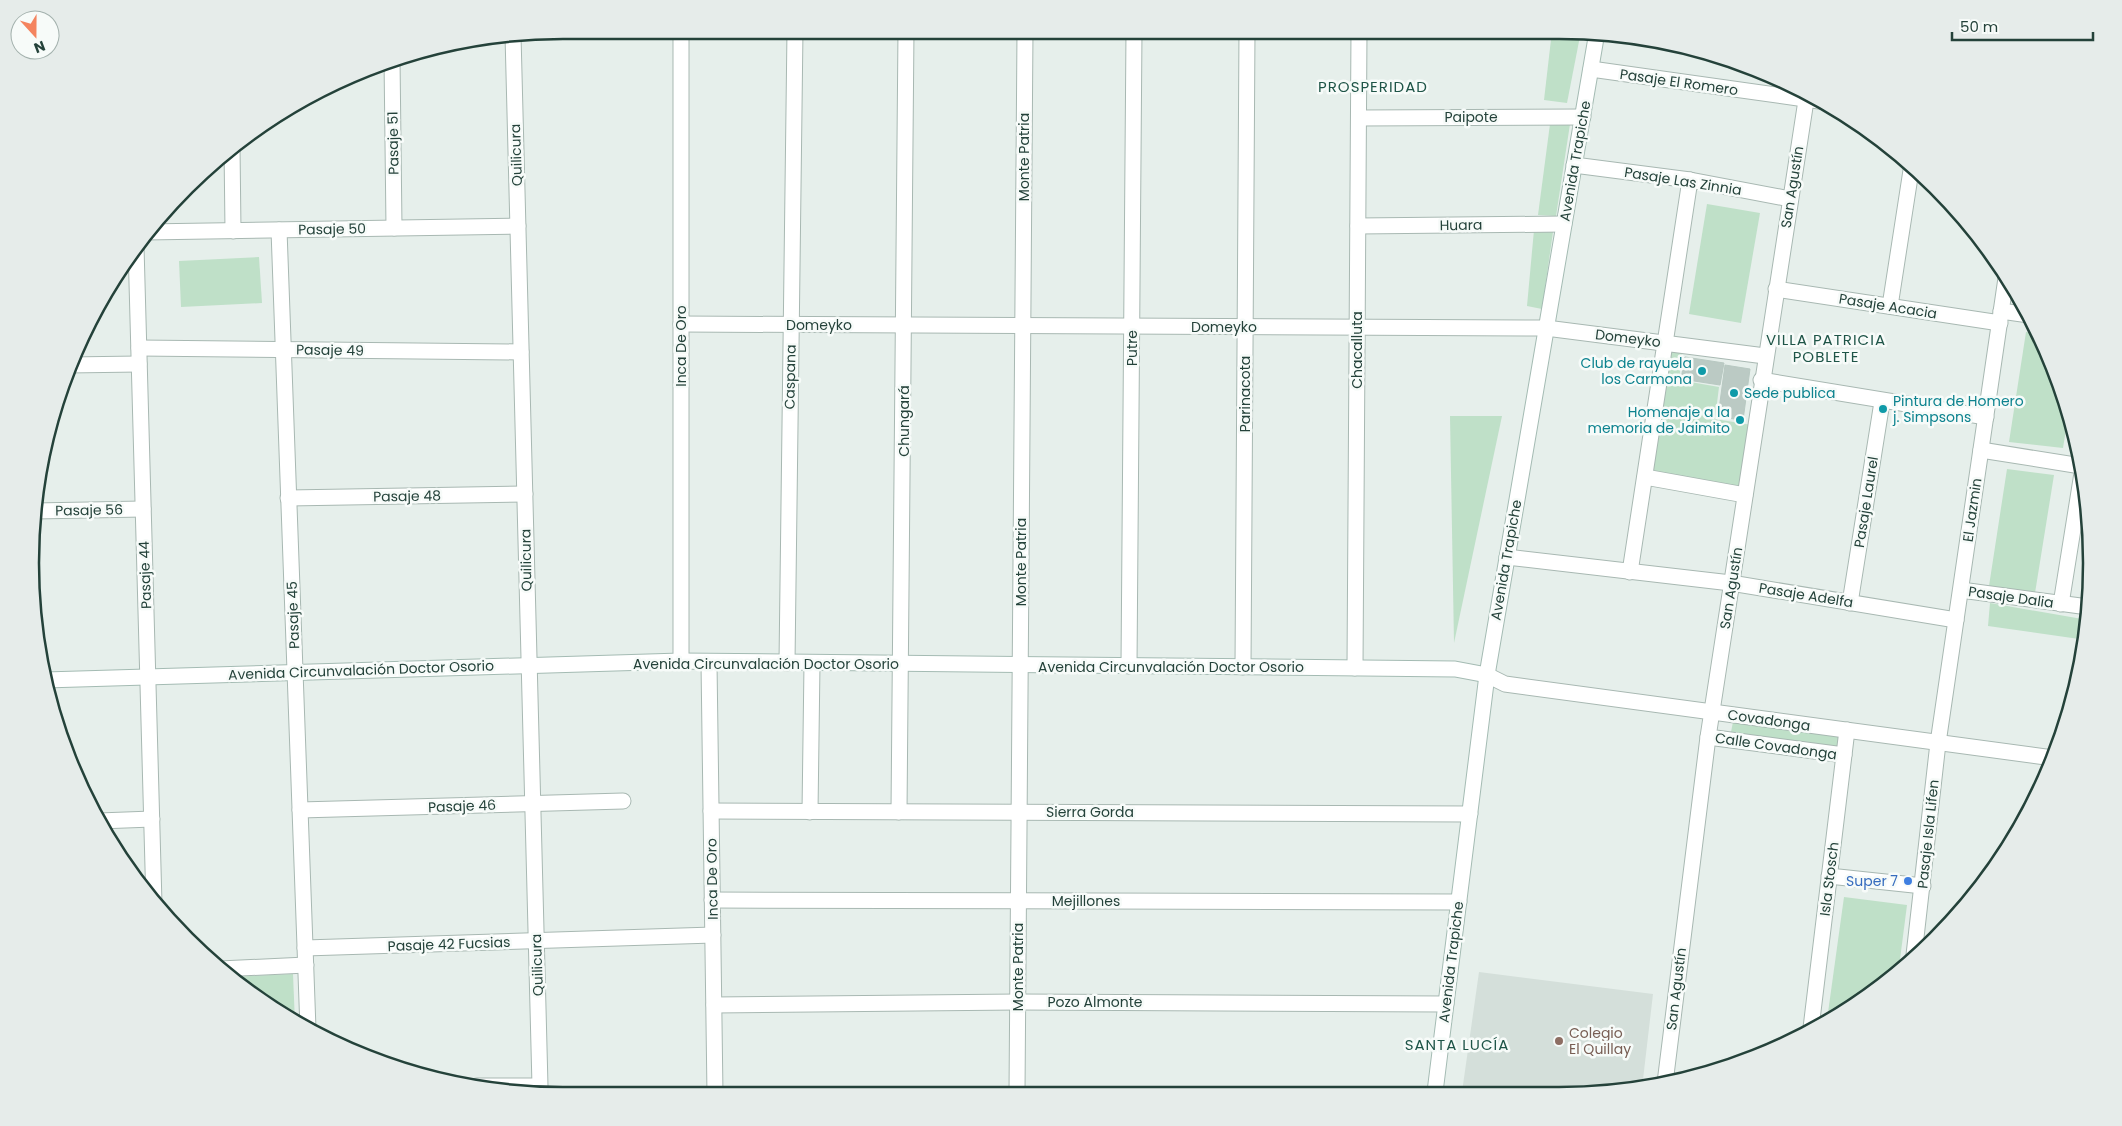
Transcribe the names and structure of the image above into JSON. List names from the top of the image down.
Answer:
{
  "streets": {
    "street": [
      "Pasaje El Romero",
      "Paipote",
      "Pasaje 51",
      "Quilicura",
      "Monte Patria",
      "Avenida Trapiche",
      "Pasaje Las Zinnia",
      "San Agustín",
      "Huara",
      "Pasaje 50",
      "Pasaje Acacia",
      "Domeyko",
      "Inca De Oro",
      "Putre",
      "Pasaje 49",
      "Chacalluta",
      "Caspana",
      "Parinacota",
      "Chungará",
      "Pasaje 48",
      "Pasaje Laurel",
      "Pasaje 56",
      "El Jazmin",
      "Pasaje 44",
      "Pasaje Adelfa",
      "Pasaje Dalia",
      "Pasaje 45",
      "Avenida Circunvalación Doctor Osorio",
      "Covadonga",
      "Calle Covadonga",
      "Pasaje 46",
      "Sierra Gorda",
      "Pasaje Isla Lifen",
      "Isla Stosch",
      "Mejillones",
      "Pasaje 42 Fucsias",
      "Pozo Almonte"
    ]
  },
  "crossings": [
    ["Pasaje El Romero", "Avenida Trapiche"],
    ["Paipote", "Avenida Trapiche"],
    ["Paipote", "Chacalluta"],
    ["Pasaje 51", "Pasaje 50"],
    ["Quilicura", "Pasaje 50"],
    ["Quilicura", "Pasaje 49"],
    ["Quilicura", "Pasaje 48"],
    ["Quilicura", "Avenida Circunvalación Doctor Osorio"],
    ["Quilicura", "Pasaje 46"],
    ["Quilicura", "Pasaje 42 Fucsias"],
    ["Monte Patria", "Domeyko"],
    ["Monte Patria", "Avenida Circunvalación Doctor Osorio"],
    ["Monte Patria", "Sierra Gorda"],
    ["Monte Patria", "Mejillones"],
    ["Monte Patria", "Pozo Almonte"],
    ["Avenida Trapiche", "Pasaje Las Zinnia"],
    ["Avenida Trapiche", "Huara"],
    ["Avenida Trapiche", "Domeyko"],
    ["Avenida Trapiche", "Pasaje Adelfa"],
    ["Avenida Trapiche", "Avenida Circunvalación Doctor Osorio"],
    ["Avenida Trapiche", "Covadonga"],
    ["Avenida Trapiche", "Sierra Gorda"],
    ["Avenida Trapiche", "Mejillones"],
    ["Avenida Trapiche", "Pozo Almonte"],
    ["Pasaje Las Zinnia", "San Agustín"],
    ["San Agustín", "Pasaje Acacia"],
    ["San Agustín", "Domeyko"],
    ["San Agustín", "Pasaje Adelfa"],
    ["San Agustín", "Covadonga"],
    ["San Agustín", "Calle Covadonga"],
    ["Huara", "Chacalluta"],
    ["Pasaje 50", "Pasaje 45"],
    ["Pasaje Acacia", "El Jazmin"],
    ["Domeyko", "Inca De Oro"],
    ["Domeyko", "Putre"],
    ["Domeyko", "Chacalluta"],
    ["Domeyko", "Caspana"],
    ["Domeyko", "Parinacota"],
    ["Domeyko", "Chungará"],
    ["Inca De Oro", "Avenida Circunvalación Doctor Osorio"],
    ["Inca De Oro", "Sierra Gorda"],
    ["Inca De Oro", "Mejillones"],
    ["Inca De Oro", "Pasaje 42 Fucsias"],
    ["Inca De Oro", "Pozo Almonte"],
    ["Putre", "Avenida Circunvalación Doctor Osorio"],
    ["Pasaje 49", "Pasaje 44"],
    ["Pasaje 49", "Pasaje 45"],
    ["Chacalluta", "Avenida Circunvalación Doctor Osorio"],
    ["Caspana", "Avenida Circunvalación Doctor Osorio"],
    ["Parinacota", "Avenida Circunvalación Doctor Osorio"],
    ["Chungará", "Avenida Circunvalación Doctor Osorio"],
    ["Chungará", "Sierra Gorda"],
    ["Pasaje 48", "Pasaje 45"],
    ["Pasaje Laurel", "Pasaje Adelfa"],
    ["Pasaje 56", "Pasaje 44"],
    ["El Jazmin", "Pasaje Adelfa"],
    ["El Jazmin", "Pasaje Dalia"],
    ["El Jazmin", "Covadonga"],
    ["El Jazmin", "Pasaje Isla Lifen"],
    ["Pasaje 44", "Avenida Circunvalación Doctor Osorio"],
    ["Pasaje 45", "Avenida Circunvalación Doctor Osorio"],
    ["Pasaje 45", "Pasaje 46"],
    ["Pasaje 45", "Pasaje 42 Fucsias"],
    ["Avenida Circunvalación Doctor Osorio", "Covadonga"],
    ["Covadonga", "Pasaje Isla Lifen"],
    ["Covadonga", "Isla Stosch"],
    ["Calle Covadonga", "Isla Stosch"]
  ],
  "districts": ["PROSPERIDAD", "VILLA PATRICIA POBLETE", "SANTA LUCÍA"],
  "places": [
    "Club de rayuela los Carmona",
    "Sede publica",
    "Pintura de Homero j. Simpsons",
    "Homenaje a la memoria de Jaimito",
    "Super 7",
    "Colegio El Quillay"
  ],
  "scale_bar": "50 m",
  "north": "bottom"
}
